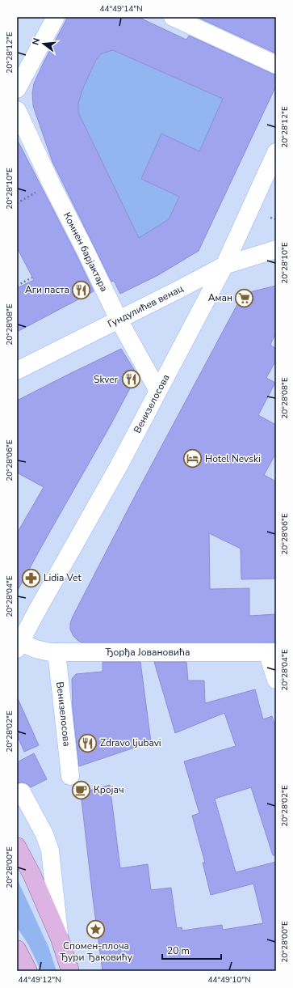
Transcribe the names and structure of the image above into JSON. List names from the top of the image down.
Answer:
{
  "streets": {
    "street": [
      "Комнен барјактара",
      "Гундулићев венац",
      "Венизелосова",
      "Ђорђа Јовановића"
    ]
  },
  "crossings": [
    ["Комнен барјактара", "Гундулићев венац"],
    ["Комнен барјактара", "Венизелосова"],
    ["Гундулићев венац", "Венизелосова"],
    ["Венизелосова", "Ђорђа Јовановића"]
  ],
  "places": {
    "restaurant": ["Аги паста", "Skver", "Zdravo ljubavi"],
    "supermarket": ["Аман"],
    "hotel": ["Hotel Nevski"],
    "pharmacy": ["Lidia Vet"],
    "cafe": ["Кројач"],
    "place": ["Спомен-плоча Ђури Ђаковићу"]
  },
  "scale_bar": "20 m",
  "north": "left",
  "coordinates": [
    "44°49'14\"N",
    "20°28'12\"E",
    "20°28'10\"E",
    "20°28'08\"E",
    "20°28'06\"E",
    "20°28'04\"E",
    "20°28'02\"E",
    "20°28'00\"E",
    "44°49'12\"N",
    "44°49'10\"N"
  ]
}
